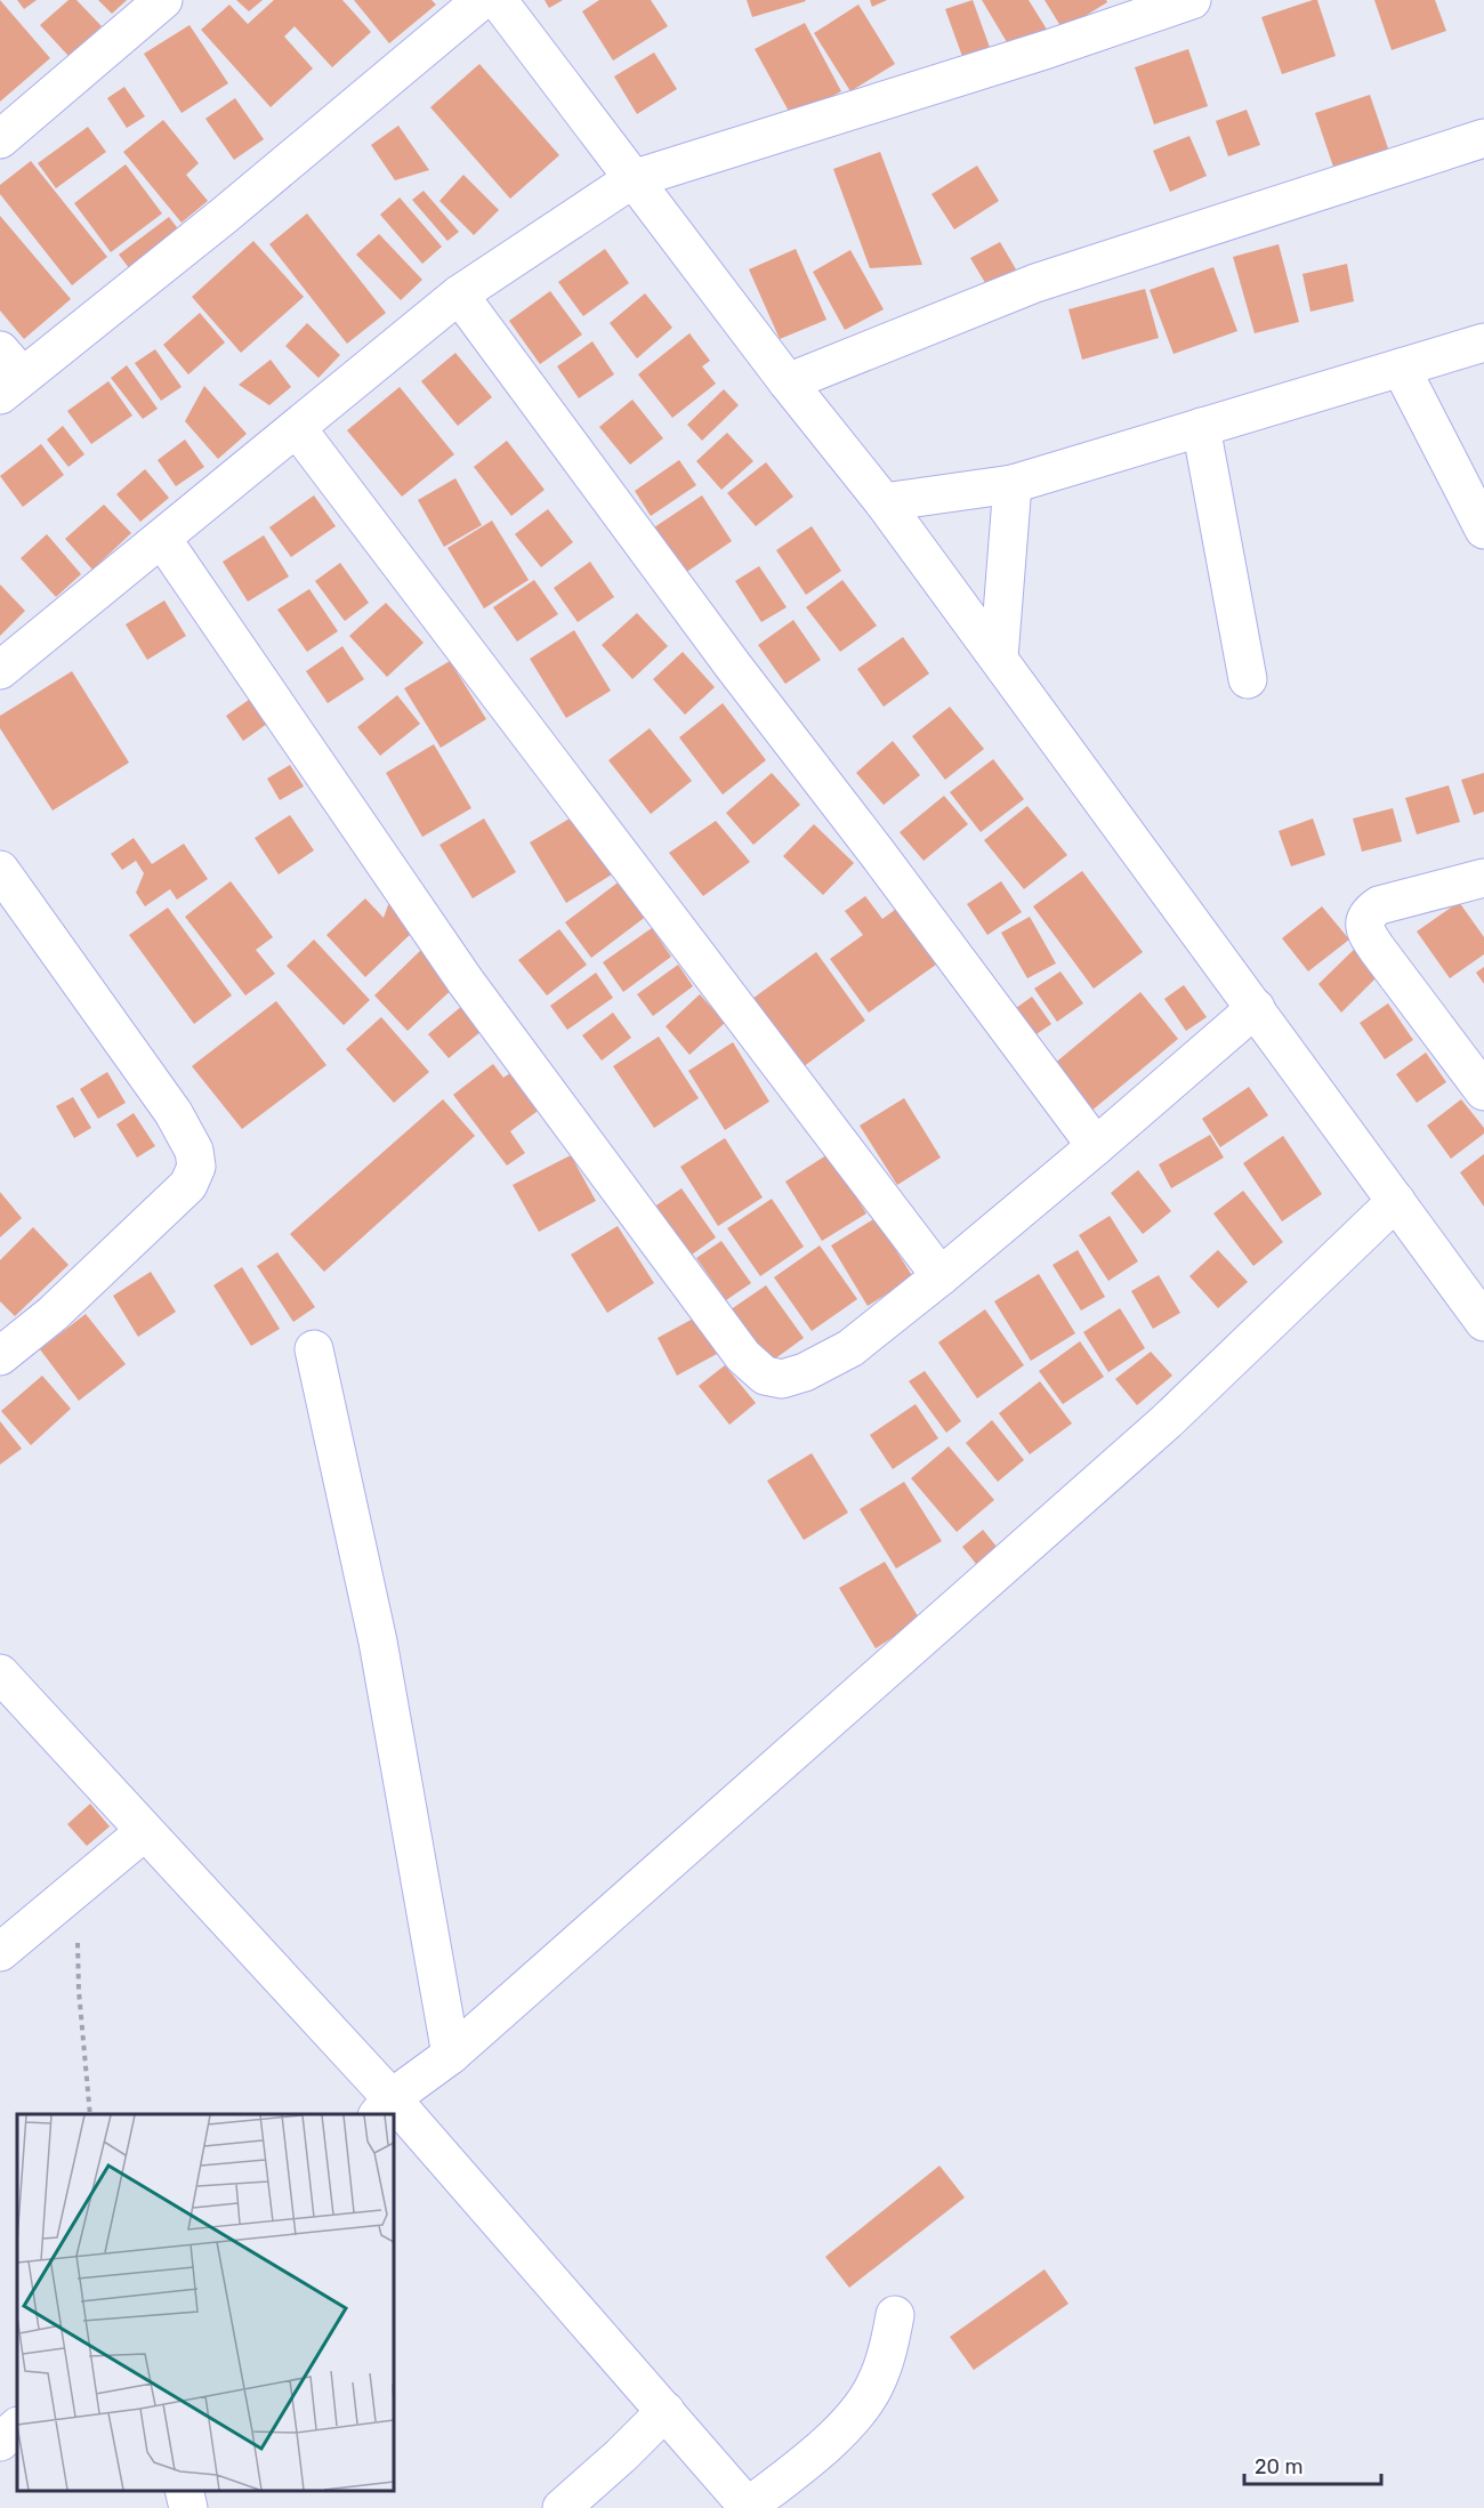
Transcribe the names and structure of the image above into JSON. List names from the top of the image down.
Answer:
{
  "scale_bar": "20 m"
}
